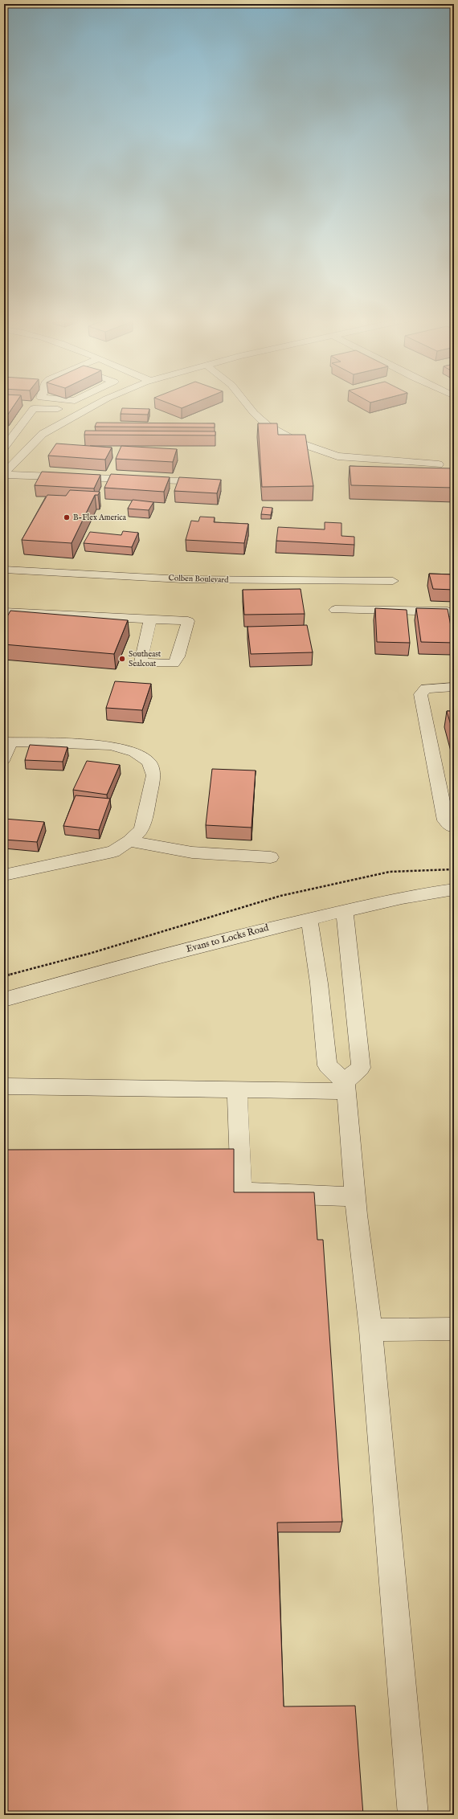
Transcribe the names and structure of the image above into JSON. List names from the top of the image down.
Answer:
{
  "streets": {
    "street": ["Colben Boulevard", "Evans to Locks Road"]
  },
  "places": ["B-Flex America", "Southeast Sealcoat"]
}
